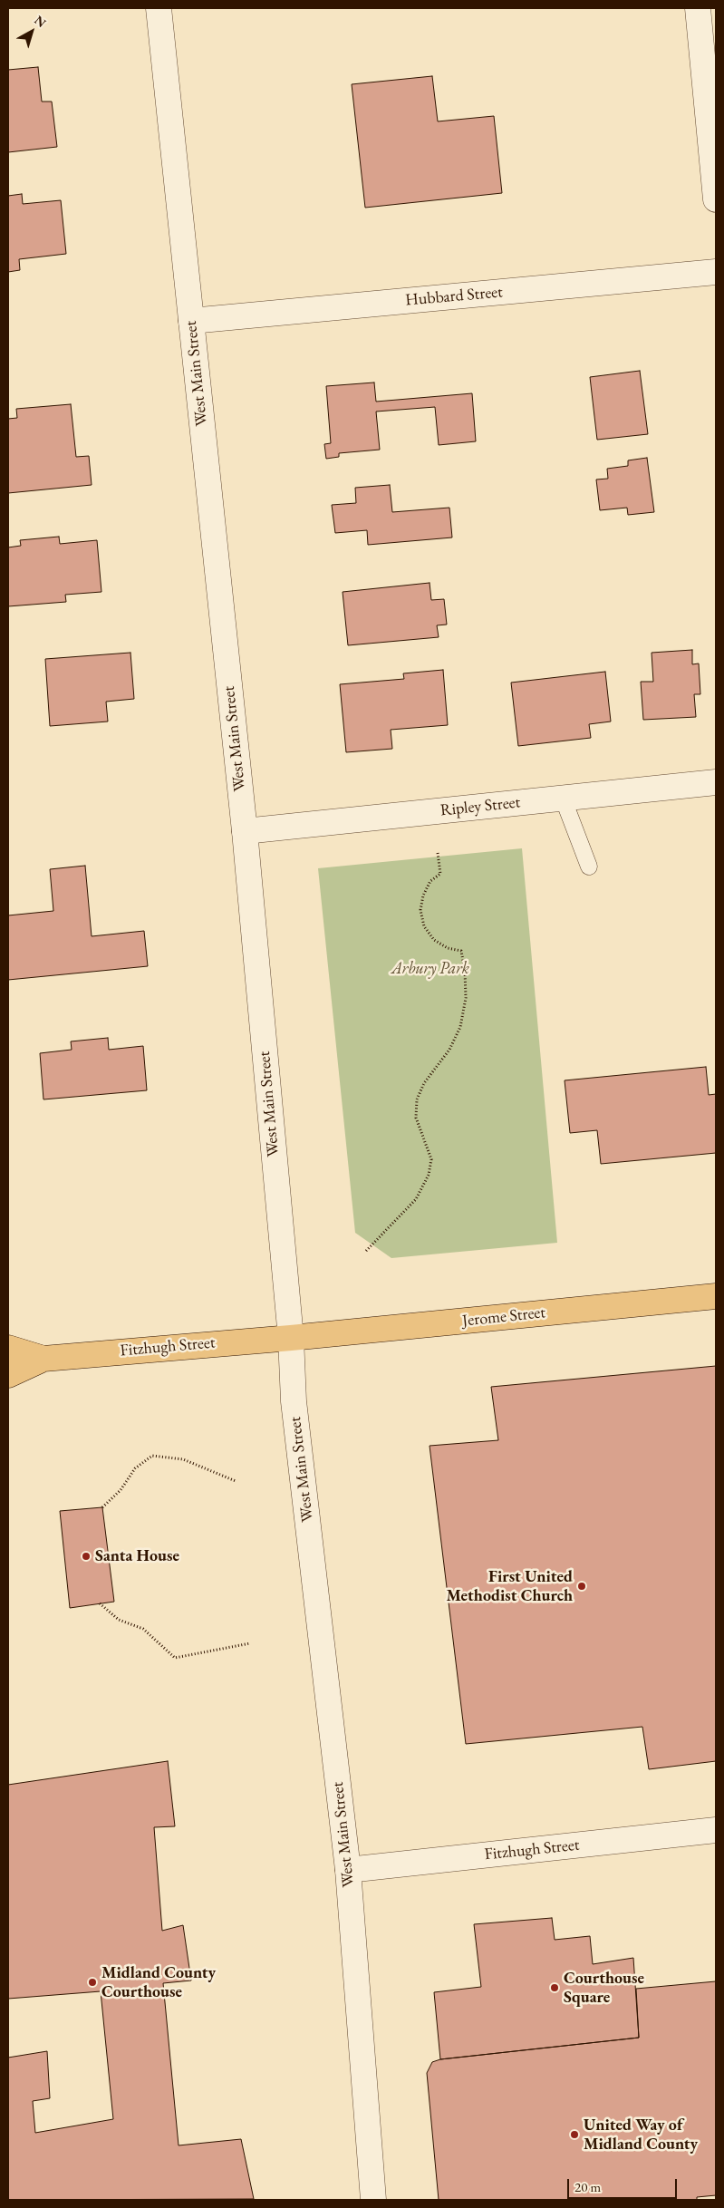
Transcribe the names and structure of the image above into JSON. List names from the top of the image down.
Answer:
{
  "streets": {
    "highway": ["Jerome Street", "Fitzhugh Street"],
    "street": ["Hubbard Street", "West Main Street", "Ripley Street"]
  },
  "crossings": [
    ["Hubbard Street", "West Main Street"],
    ["West Main Street", "Ripley Street"],
    ["West Main Street", "Jerome Street"],
    ["West Main Street", "Fitzhugh Street"],
    ["Jerome Street", "Fitzhugh Street"]
  ],
  "parks": ["Arbury Park"],
  "places": [
    "Santa House",
    "First United Methodist Church",
    "Midland County Courthouse",
    "Courthouse Square",
    "United Way of Midland County"
  ],
  "scale_bar": "20 m",
  "north": "top right"
}
